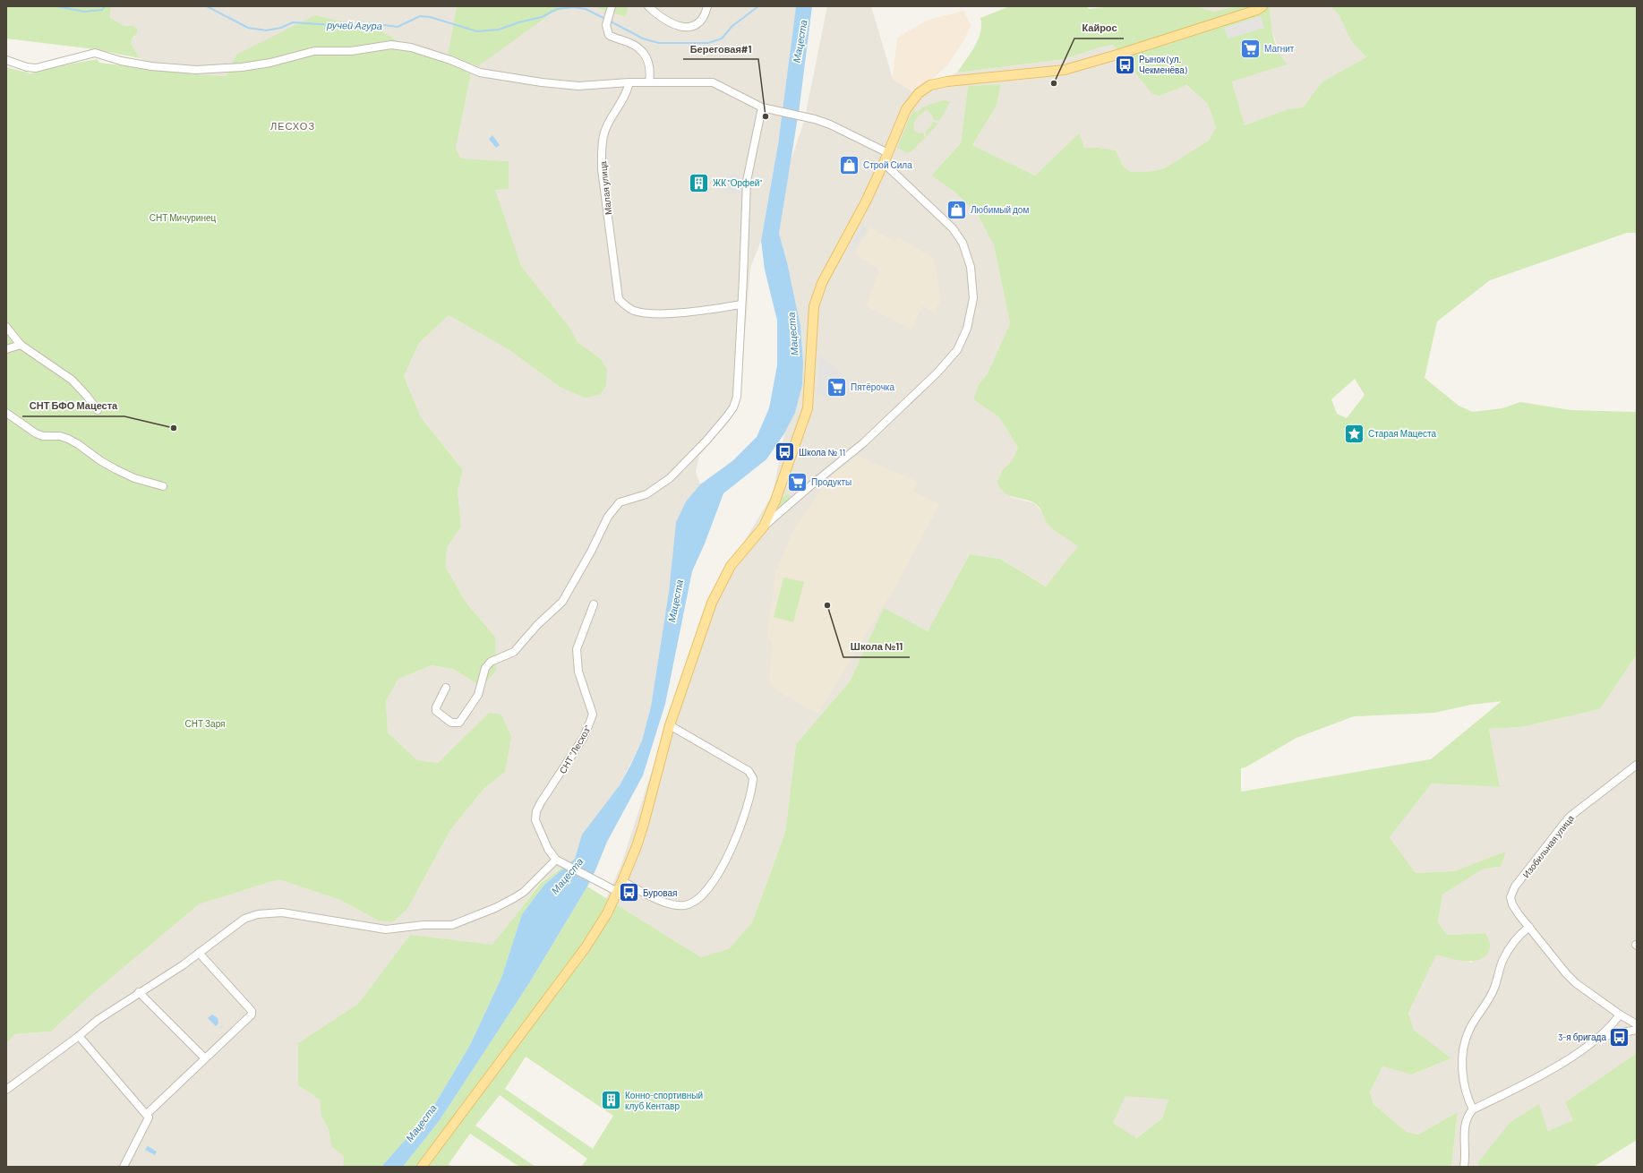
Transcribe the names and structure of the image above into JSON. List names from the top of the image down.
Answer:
{
  "streets": {
    "street": ["Малая улица", "СНТ \"Лесхоз\"", "Изобильная улица"]
  },
  "districts": ["ЛЕСХОЗ"],
  "water": ["ручей Агура", "Мацеста"],
  "parks": ["СНТ Мичуринец", "СНТ Заря"],
  "places": {
    "supermarket": ["Магнит", "Пятёрочка", "Продукты"],
    "bus stop": [
      "Рынок (ул. Чекменёва)",
      "Школа № 11",
      "Буровая",
      "3-я бригада"
    ],
    "other": [
      "Кайрос",
      "Береговая#1",
      "СНТ БФО Мацеста",
      "Школа №11"
    ],
    "shop": ["Строй Сила", "Любимый дом"],
    "building": ["ЖК \"Орфей\"", "Конно-спортивный клуб Кентавр"],
    "place": ["Старая Мацеста"]
  }
}
